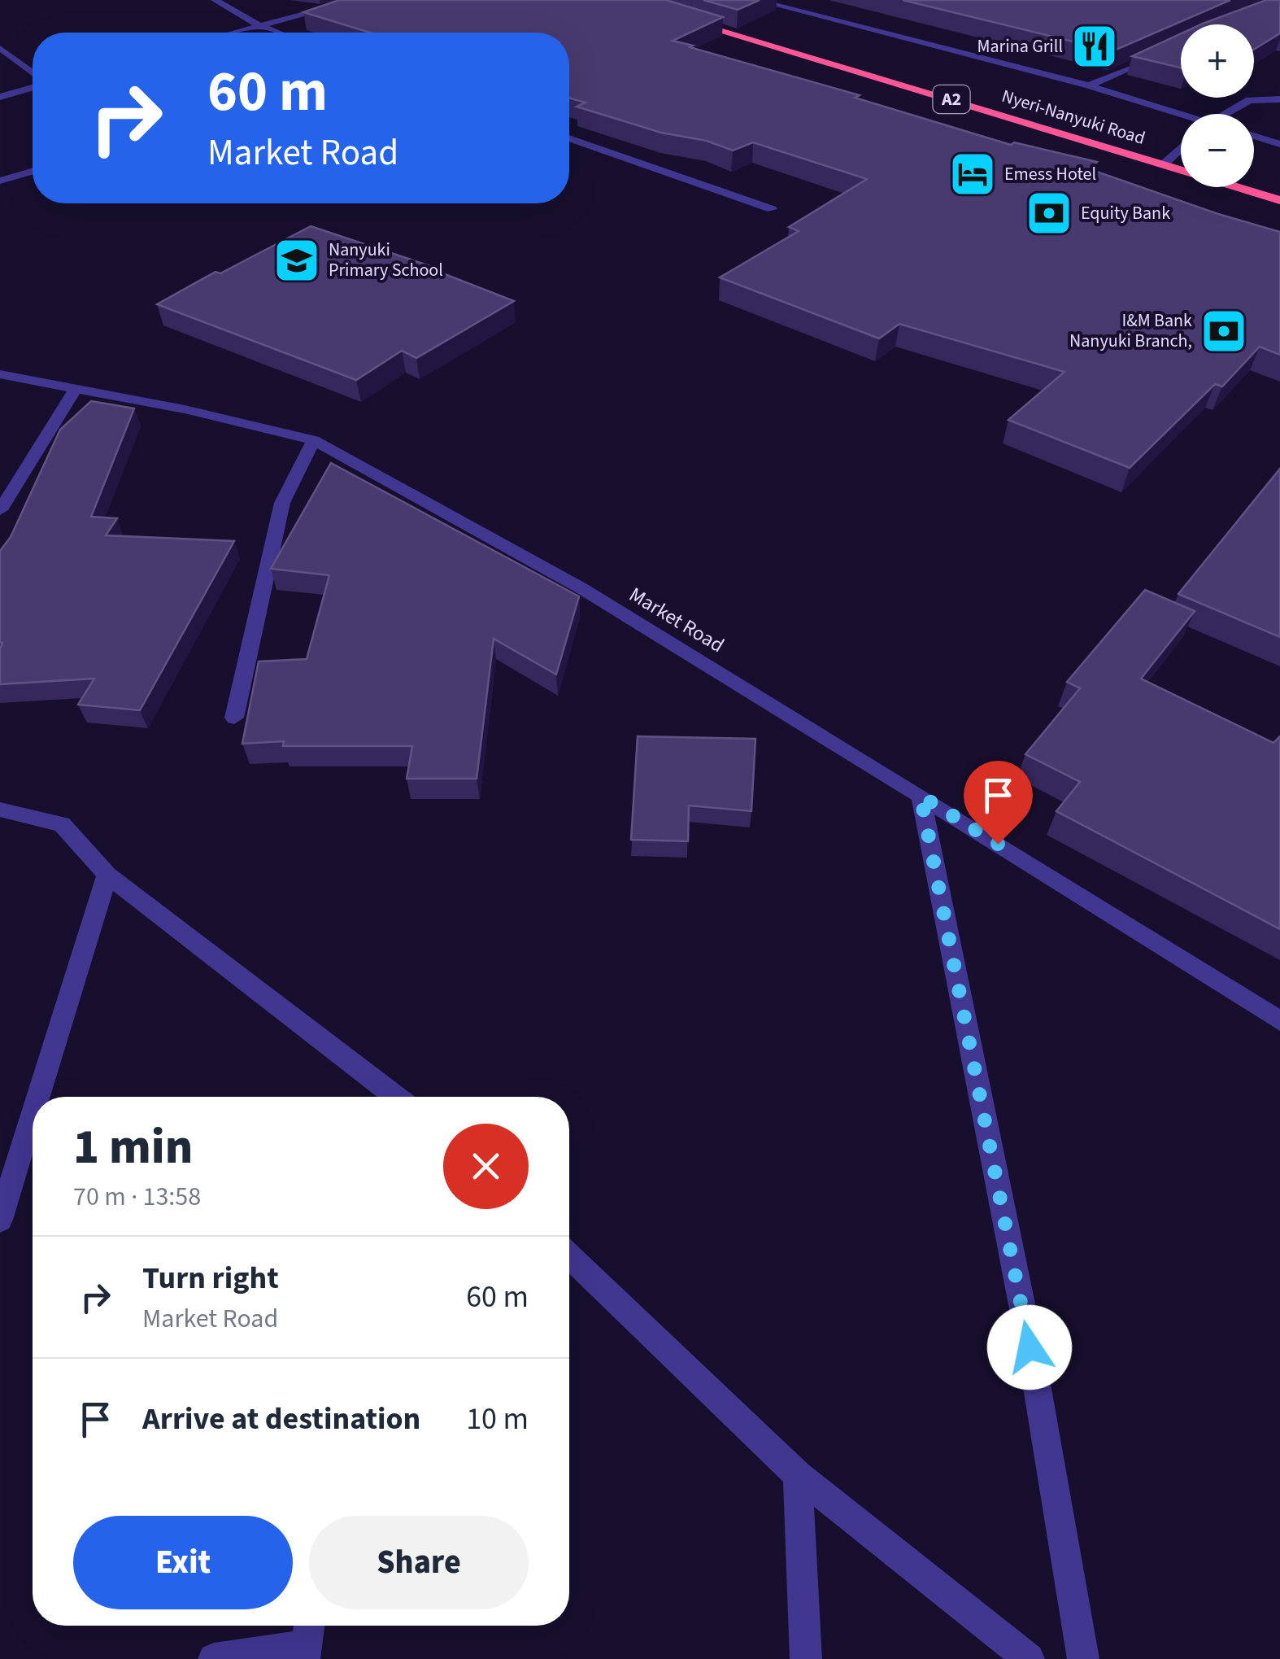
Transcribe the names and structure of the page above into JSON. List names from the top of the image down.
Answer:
{
  "streets": {
    "highway": ["A2", "Nyeri-Nanyuki Road"],
    "street": ["Market Road"]
  },
  "places": {
    "restaurant": ["Marina Grill"],
    "hotel": ["Emess Hotel"],
    "bank": ["Equity Bank", "I&M Bank Nanyuki Branch,"],
    "school or university": ["Nanyuki Primary School"]
  },
  "page": {
    "map_buttons": ["+", "−"],
    "turn": ["60 m", "Market Road"],
    "heading": ["1 min", "70 m · 13:58"],
    "list": [
      {
        "name": "Turn right",
        "note": "Market Road",
        "value": "60 m"
      },
      {
        "name": "Arrive at destination",
        "value": "10 m"
      }
    ],
    "buttons": ["Exit", "Share"]
  }
}
